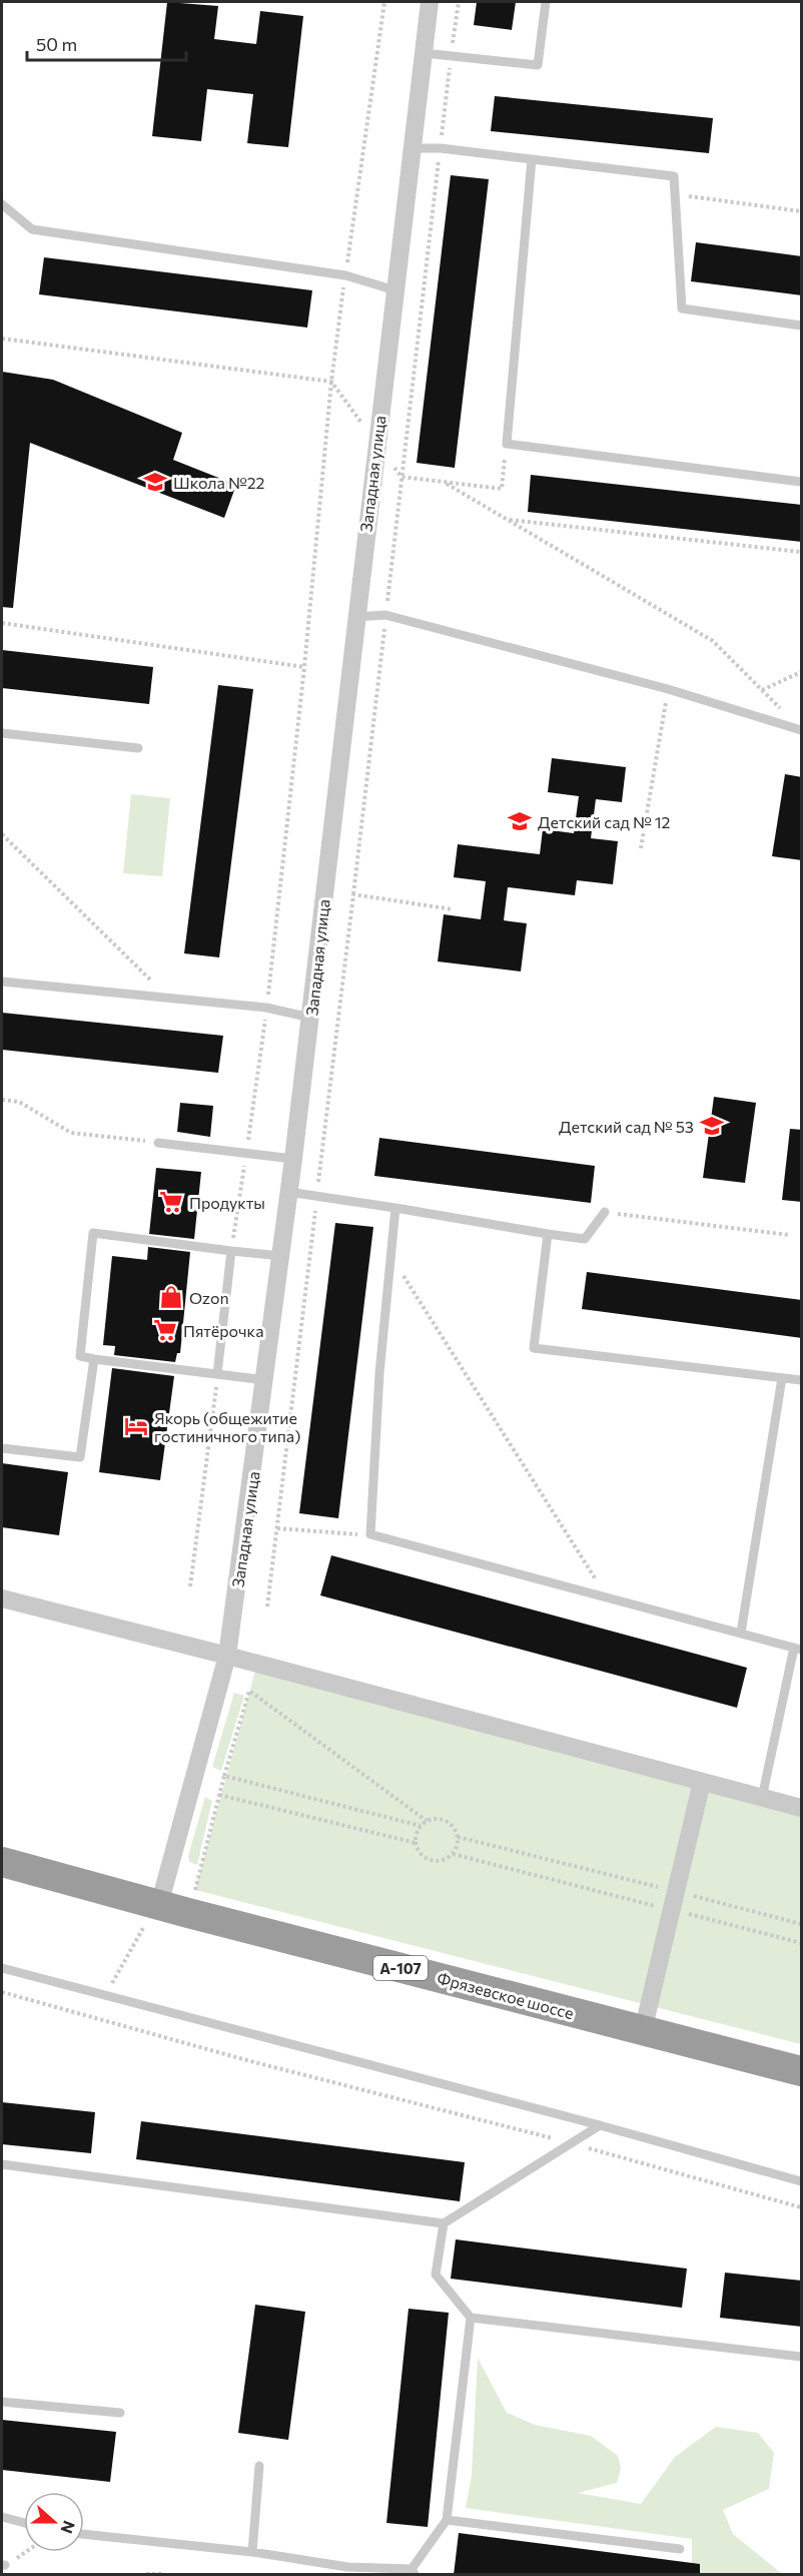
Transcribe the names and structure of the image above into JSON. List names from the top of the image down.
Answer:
{
  "streets": {
    "highway": ["А-107", "Фрязевское шоссе"],
    "street": ["Западная улица"]
  },
  "crossings": [
    ["Западная улица", "Фрязевское шоссе"]
  ],
  "places": {
    "school or university": ["Школа №22", "Детский сад № 12", "Детский сад № 53"],
    "supermarket": ["Продукты", "Пятёрочка"],
    "shop": ["Ozon"],
    "hotel": ["Якорь (общежитие гостиничного типа)"]
  },
  "scale_bar": "50 m",
  "north": "right"
}
